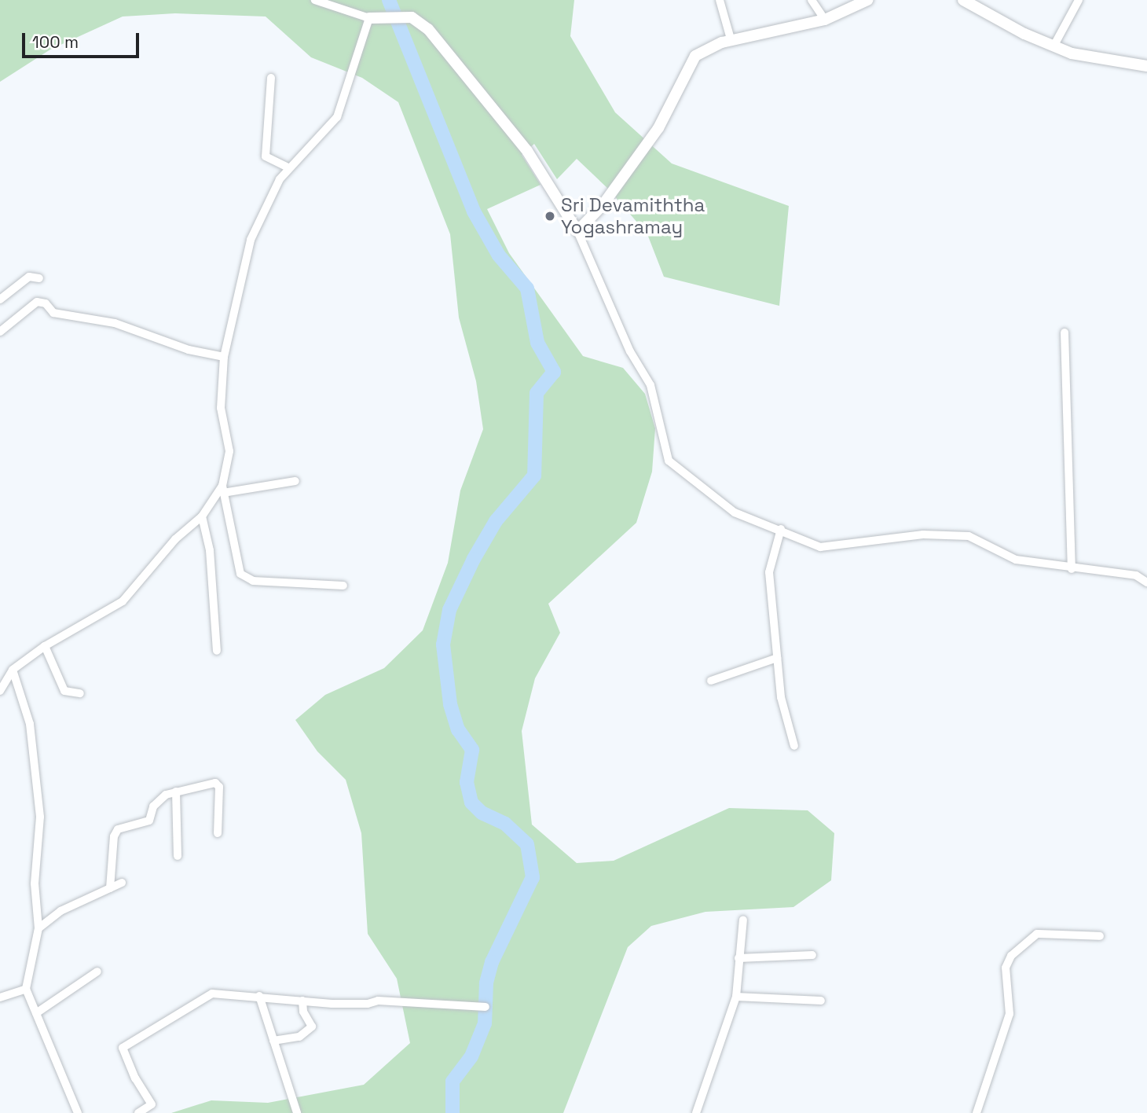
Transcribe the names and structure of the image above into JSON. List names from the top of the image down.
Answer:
{
  "places": ["Sri Devamiththa Yogashramay"],
  "scale_bar": "100 m"
}
